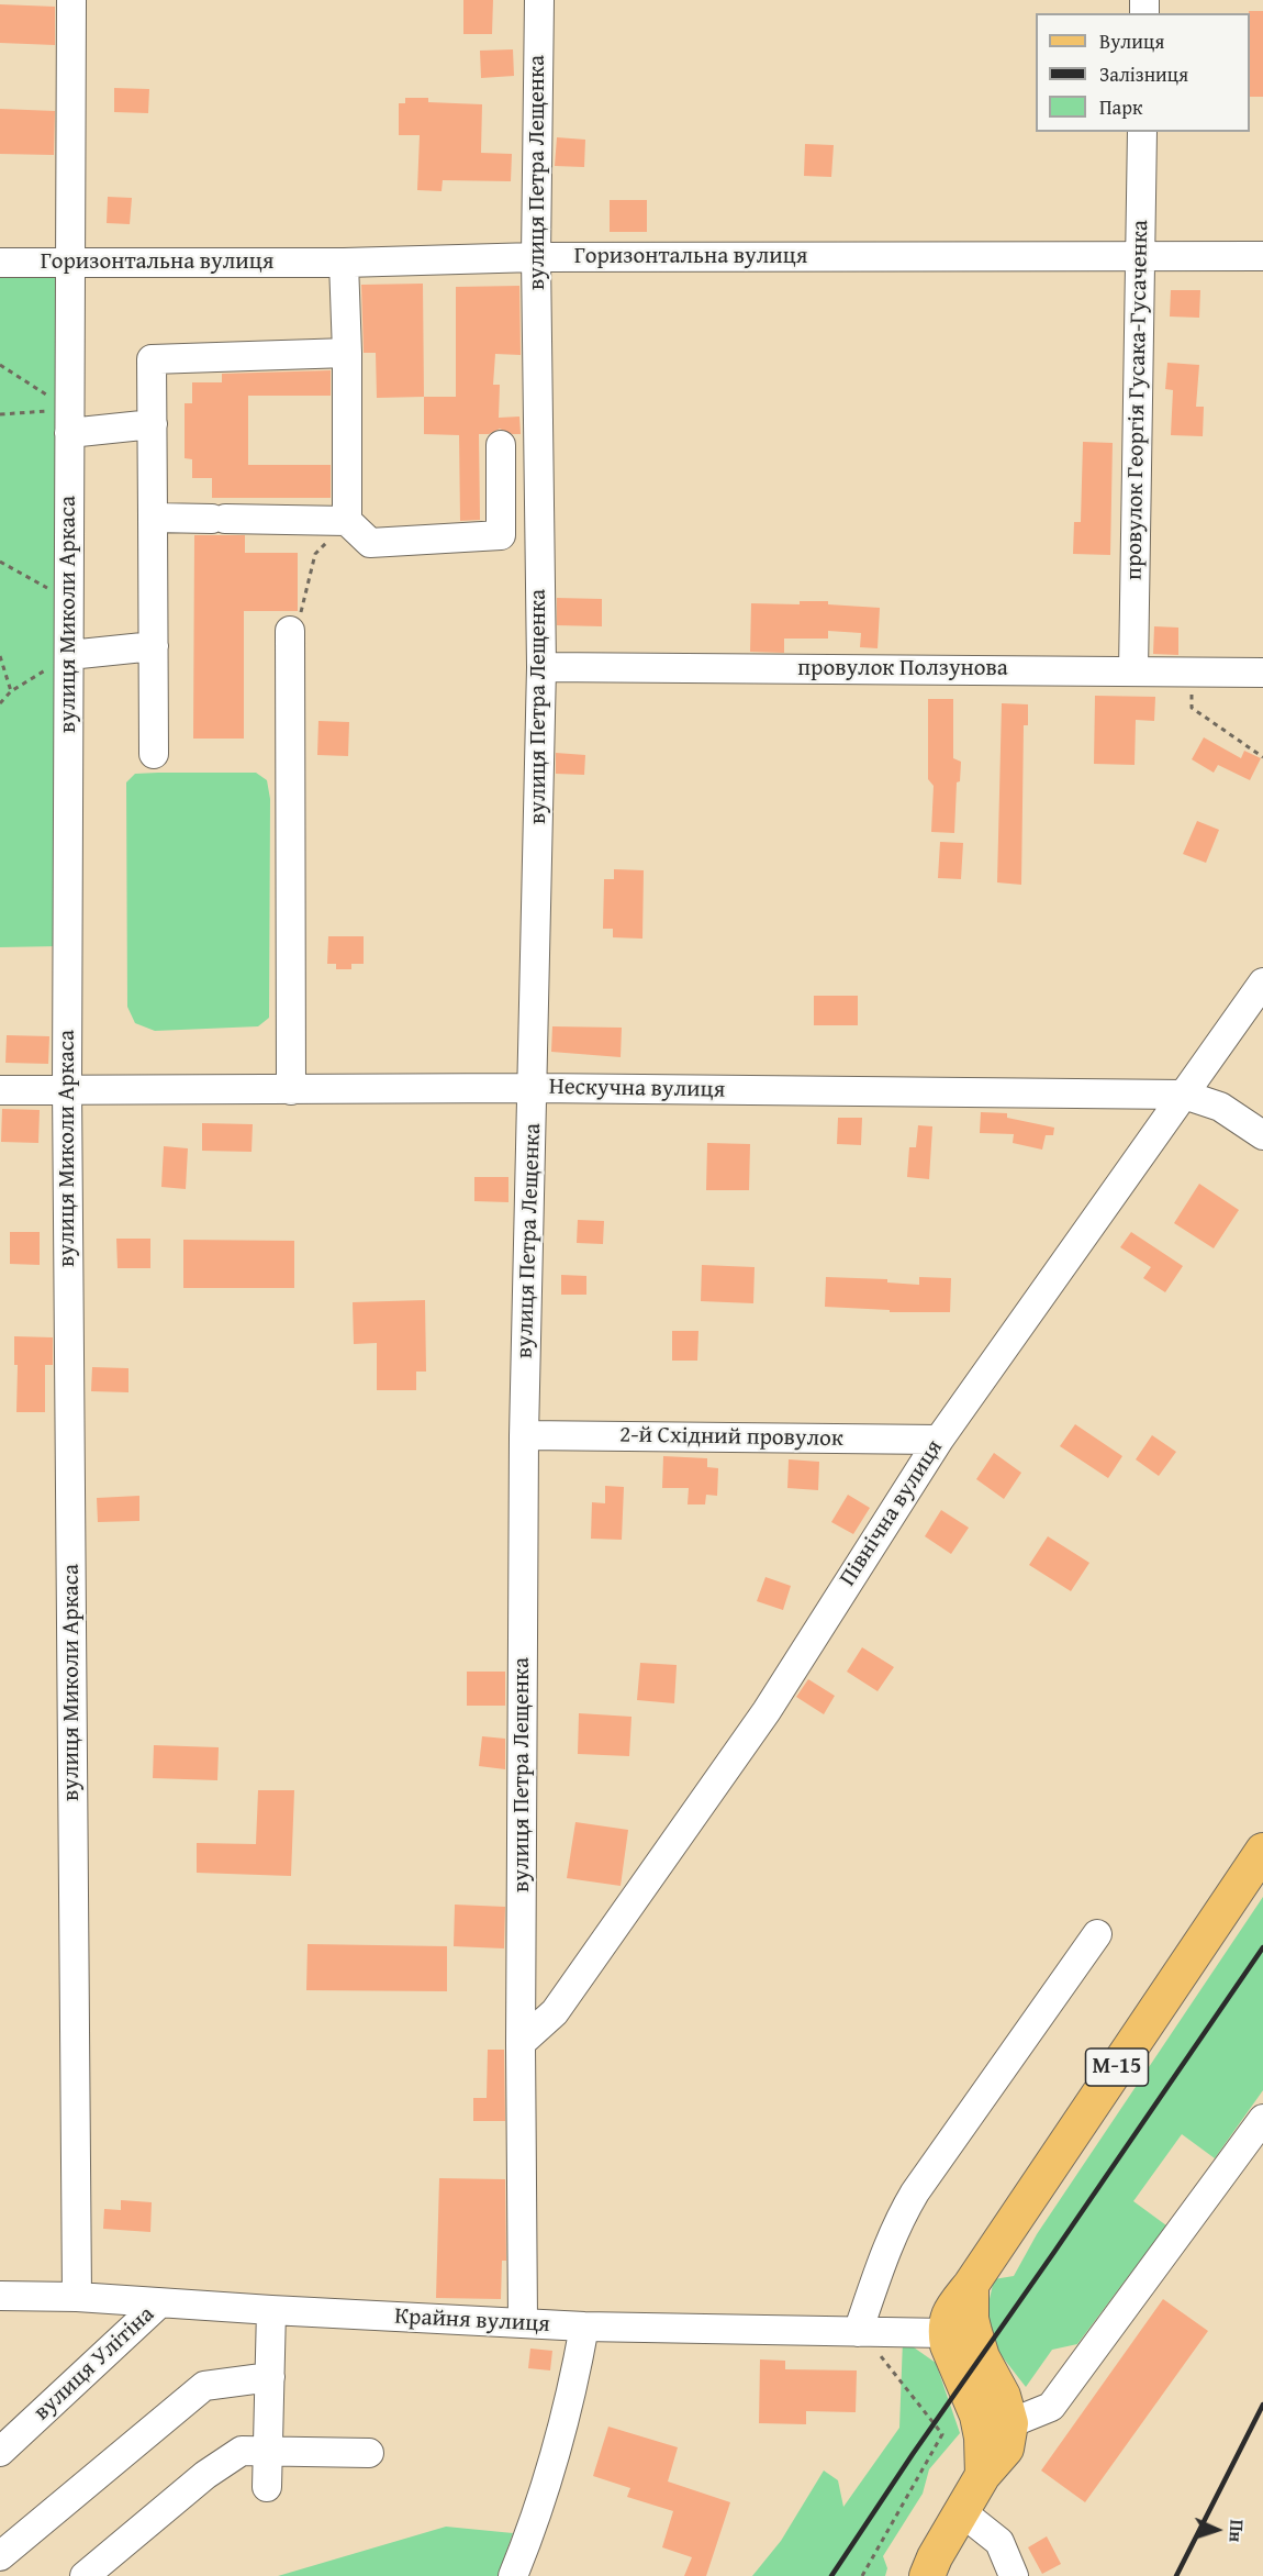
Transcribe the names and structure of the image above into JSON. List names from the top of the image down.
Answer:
{
  "streets": {
    "main road": ["М-15"],
    "street": [
      "вулиця Петра Лещенка",
      "Горизонтальна вулиця",
      "провулок Георгія Гусака-Гусаченка",
      "вулиця Миколи Аркаса",
      "провулок Ползунова",
      "Нескучна вулиця",
      "2-й Східний провулок",
      "Північна вулиця",
      "Крайня вулиця",
      "вулиця Улітіна"
    ]
  },
  "crossings": [
    ["вулиця Петра Лещенка", "Горизонтальна вулиця"],
    ["вулиця Петра Лещенка", "провулок Ползунова"],
    ["вулиця Петра Лещенка", "Нескучна вулиця"],
    ["вулиця Петра Лещенка", "2-й Східний провулок"],
    ["вулиця Петра Лещенка", "Північна вулиця"],
    ["вулиця Петра Лещенка", "Крайня вулиця"],
    ["Горизонтальна вулиця", "провулок Георгія Гусака-Гусаченка"],
    ["Горизонтальна вулиця", "вулиця Миколи Аркаса"],
    ["провулок Георгія Гусака-Гусаченка", "провулок Ползунова"],
    ["вулиця Миколи Аркаса", "Нескучна вулиця"],
    ["вулиця Миколи Аркаса", "Крайня вулиця"],
    ["Нескучна вулиця", "Північна вулиця"],
    ["2-й Східний провулок", "Північна вулиця"],
    ["М-15", "Крайня вулиця"],
    ["Крайня вулиця", "вулиця Улітіна"]
  ],
  "legend": ["Вулиця", "Залізниця", "Парк"],
  "north": "right"
}
